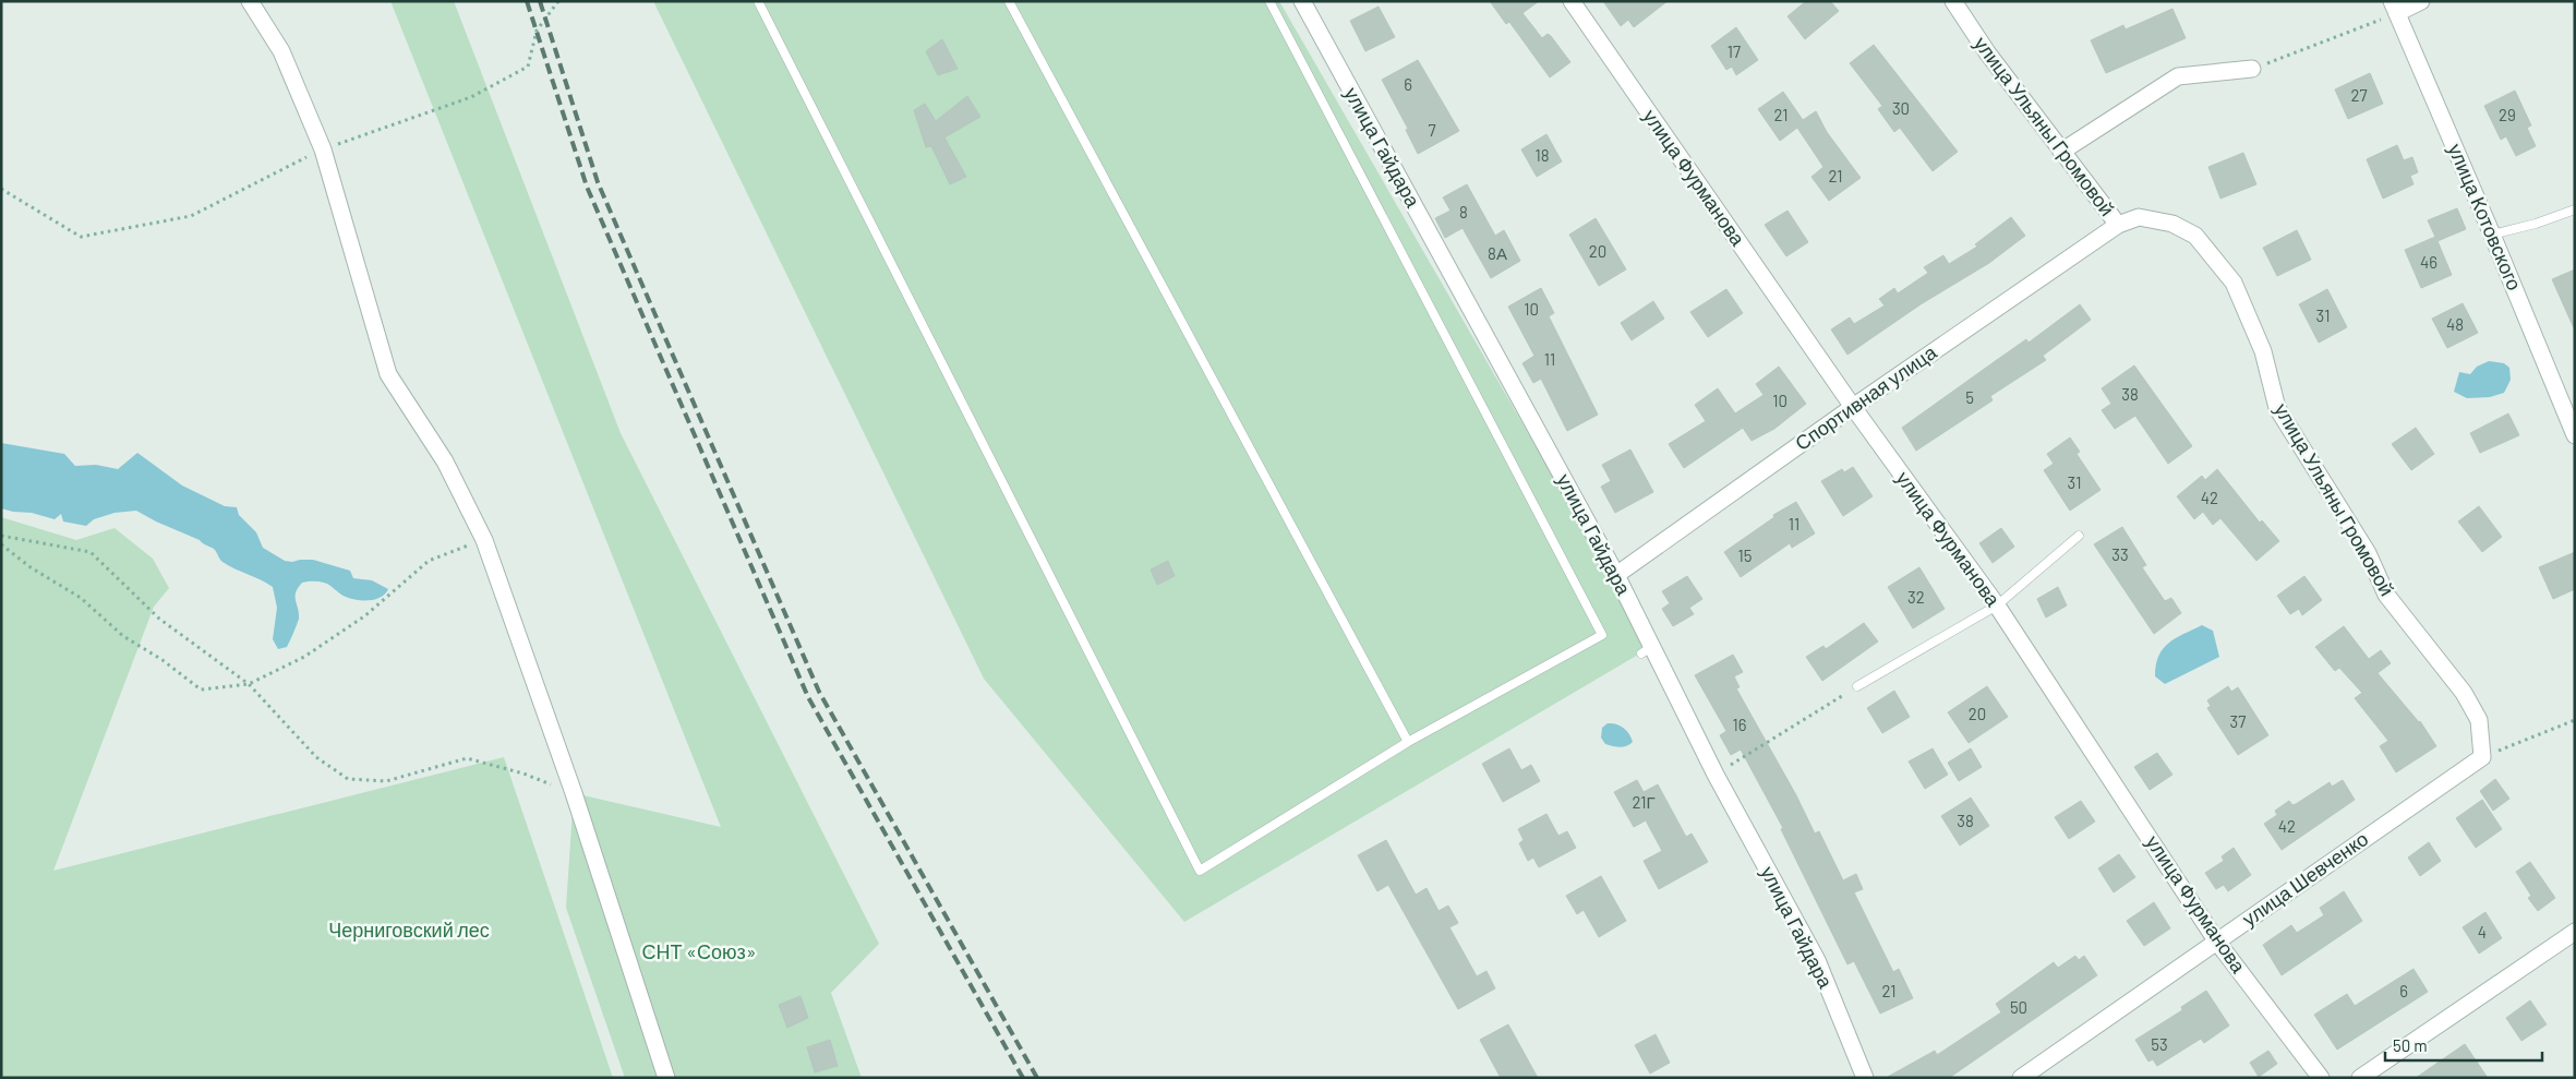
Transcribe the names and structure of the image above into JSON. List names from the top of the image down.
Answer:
{
  "streets": {
    "street": [
      "улица Ульяны Громовой",
      "улица Гайдара",
      "улица Фурманова",
      "улица Котовского",
      "Спортивная улица",
      "улица Шевченко"
    ]
  },
  "crossings": [
    ["улица Ульяны Громовой", "Спортивная улица"],
    ["улица Ульяны Громовой", "улица Шевченко"],
    ["улица Гайдара", "Спортивная улица"],
    ["улица Фурманова", "Спортивная улица"],
    ["улица Фурманова", "улица Шевченко"]
  ],
  "parks": ["Черниговский лес", "СНТ «Союз»"],
  "house_numbers": [
    "17",
    "6",
    "27",
    "30",
    "21",
    "29",
    "7",
    "18",
    "21",
    "8",
    "20",
    "8А",
    "46",
    "10",
    "31",
    "48",
    "11",
    "38",
    "5",
    "10",
    "31",
    "42",
    "11",
    "33",
    "15",
    "32",
    "20",
    "37",
    "16",
    "21Г",
    "38",
    "42",
    "4",
    "21",
    "6",
    "50",
    "53"
  ],
  "scale_bar": "50 m"
}
